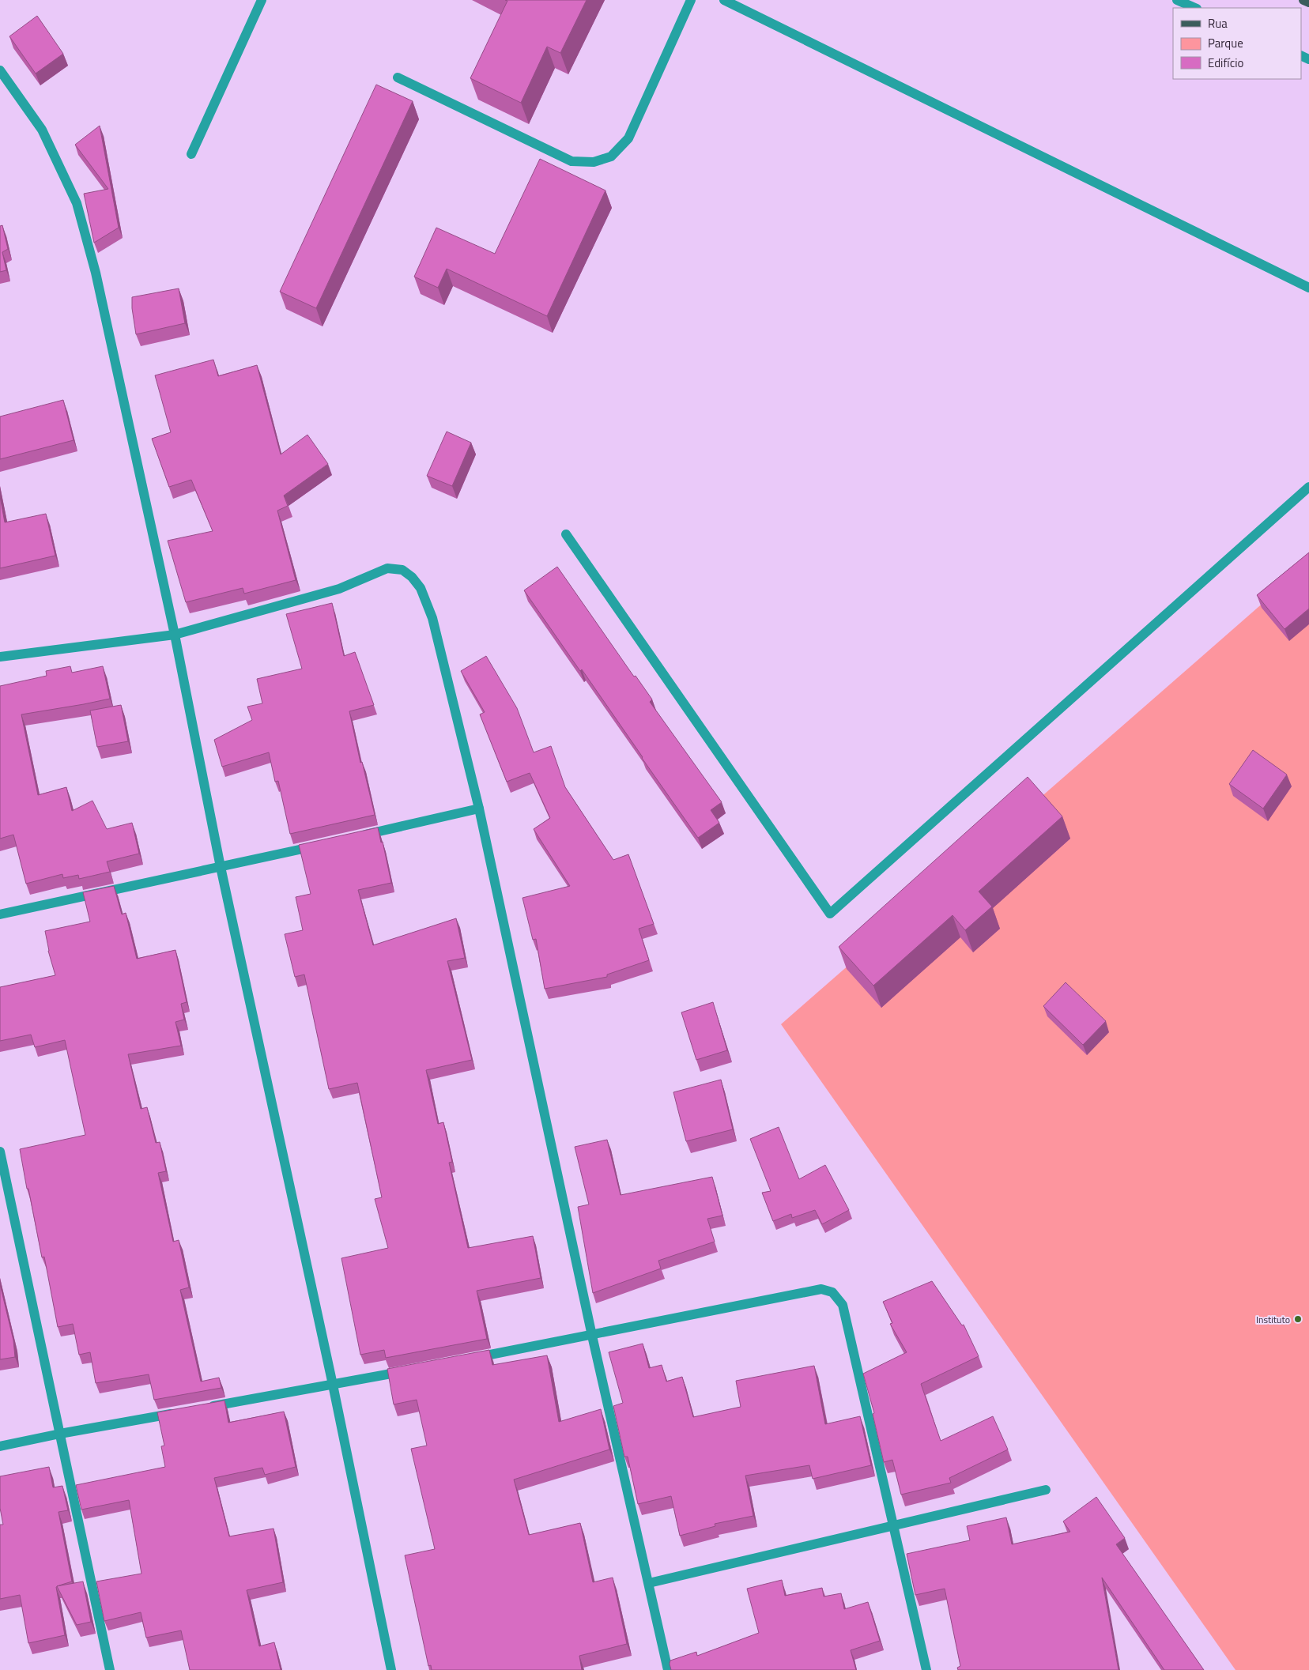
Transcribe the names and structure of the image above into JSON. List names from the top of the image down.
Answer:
{
  "places": ["Instituto"],
  "legend": ["Rua", "Parque", "Edifício"]
}
